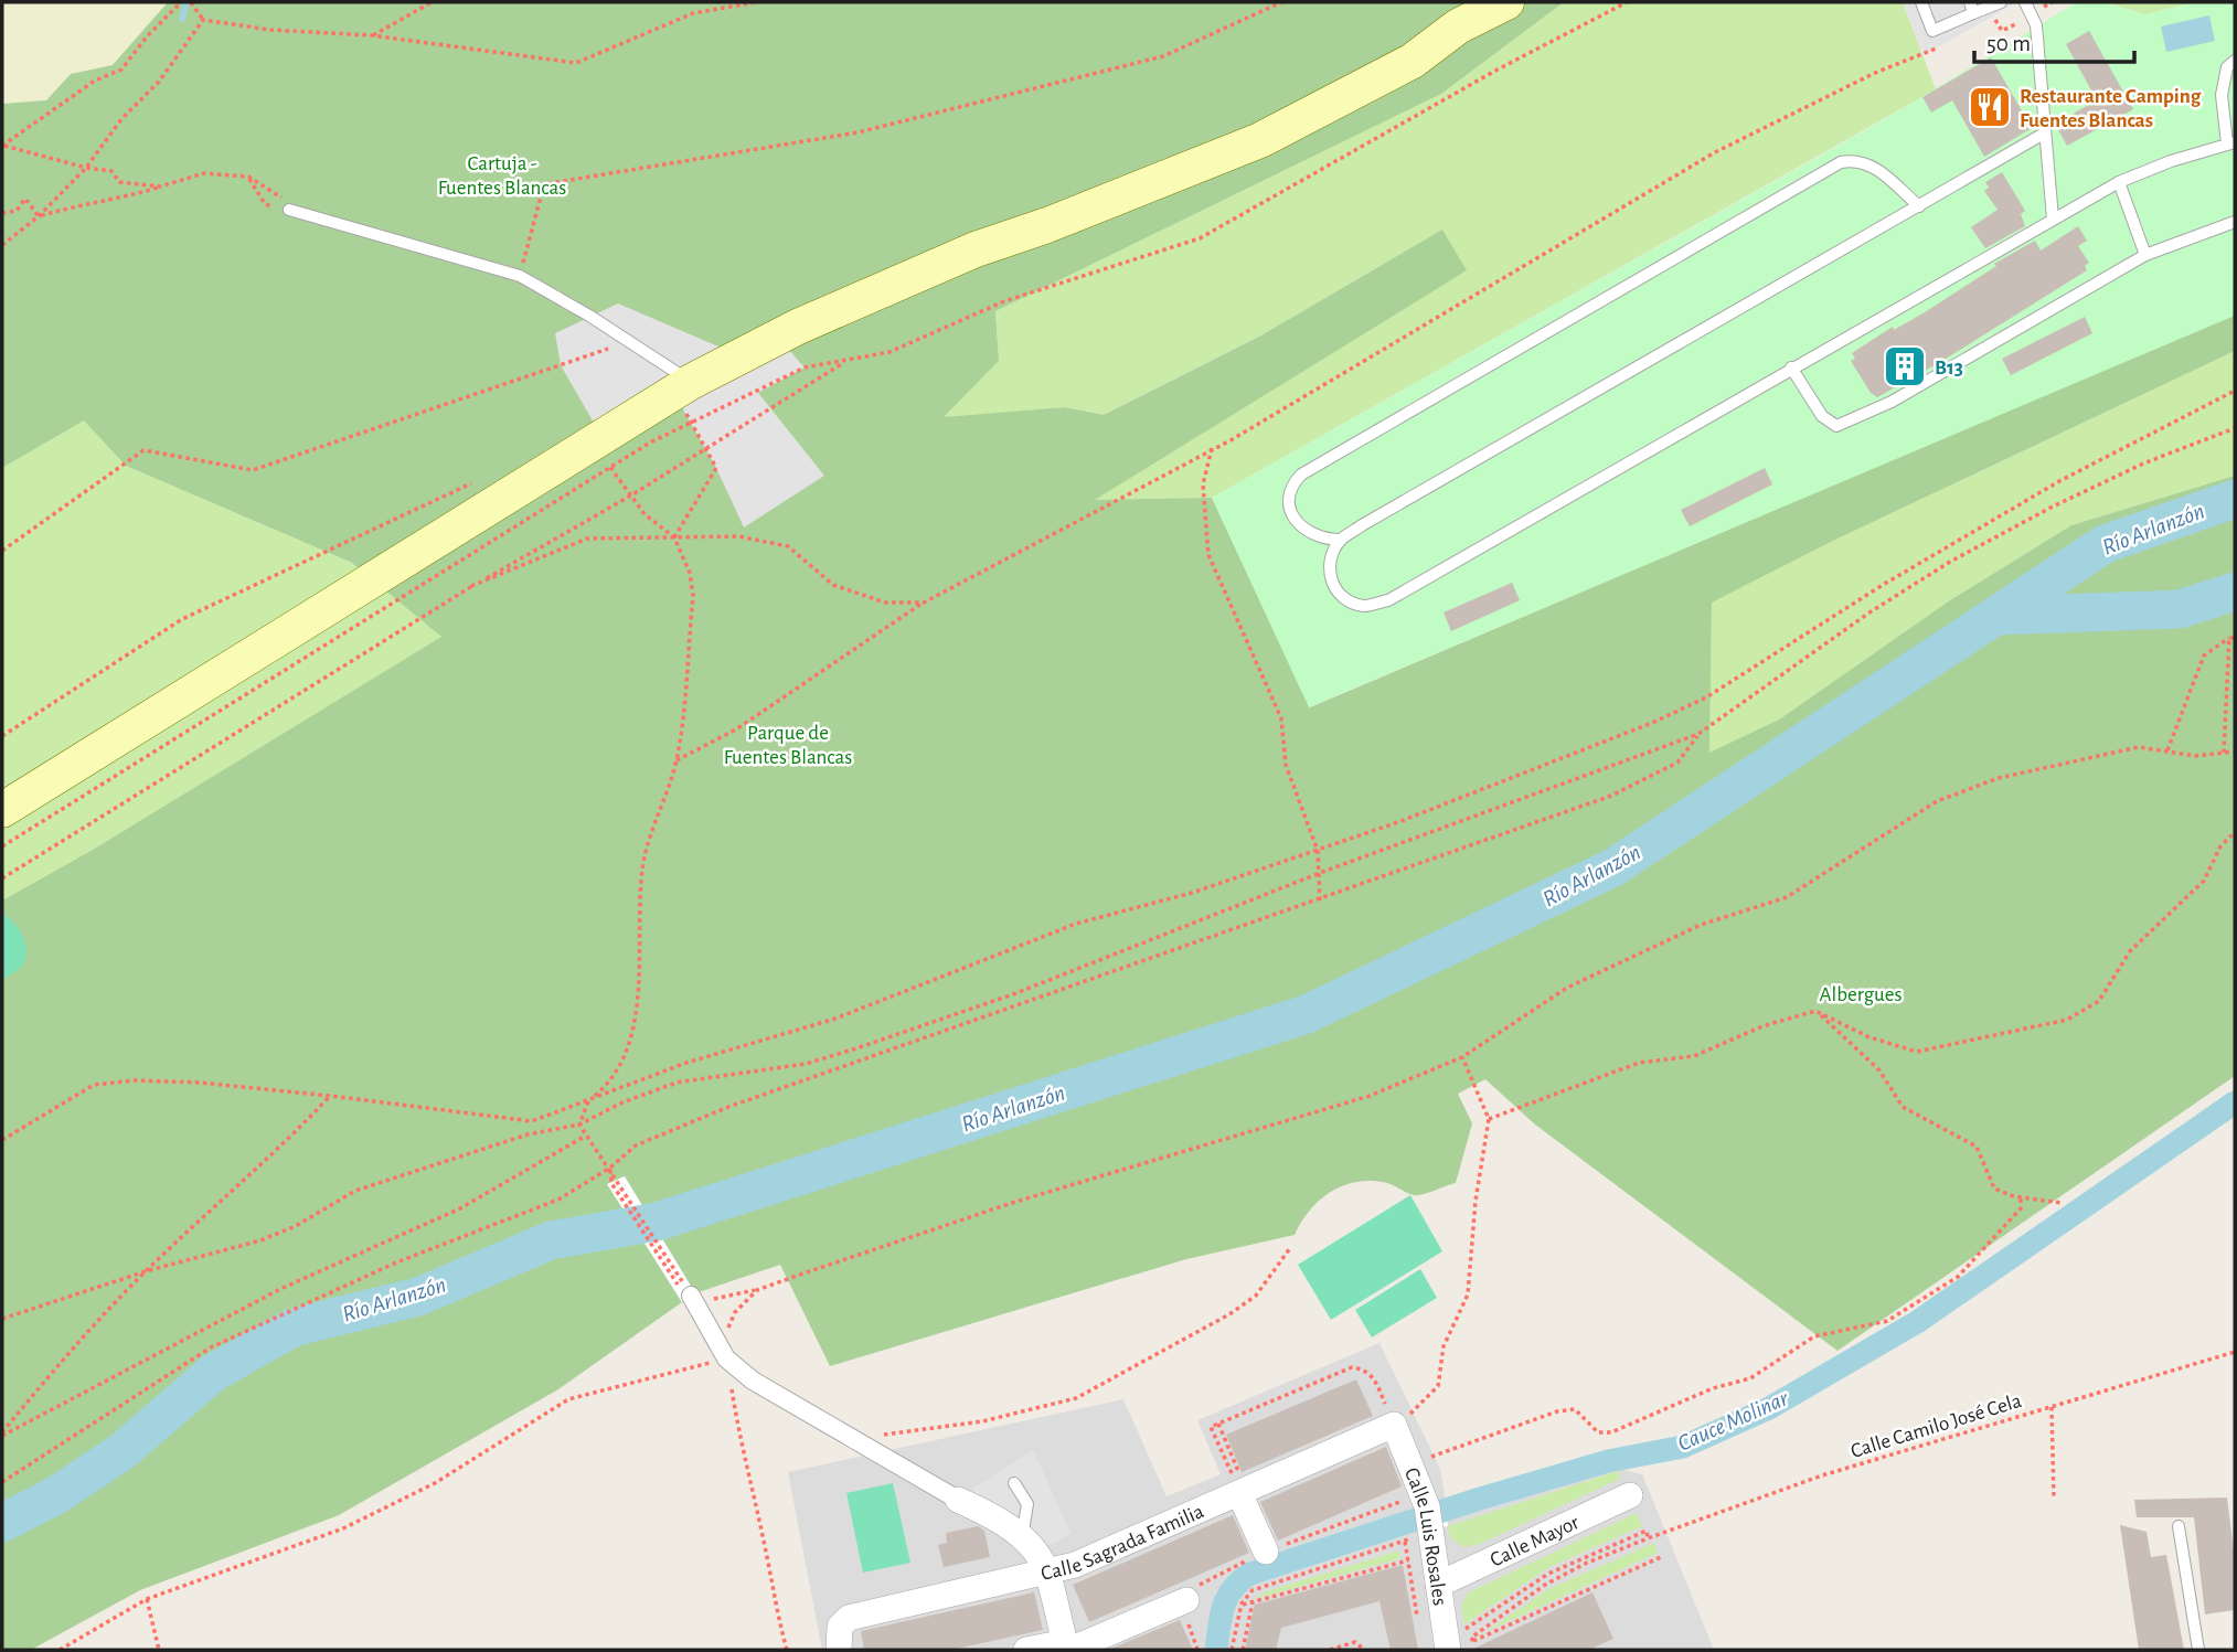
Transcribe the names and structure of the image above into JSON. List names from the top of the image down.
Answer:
{
  "streets": {
    "street": ["Calle Luis Rosales", "Calle Sagrada Familia", "Calle Mayor"],
    "path": ["Calle Camilo José Cela"]
  },
  "crossings": [
    ["Calle Luis Rosales", "Calle Sagrada Familia"],
    ["Calle Luis Rosales", "Calle Mayor"]
  ],
  "water": ["Río Arlanzón", "Cauce Molinar"],
  "parks": ["Cartuja - Fuentes Blancas", "Parque de Fuentes Blancas", "Albergues"],
  "places": {
    "restaurant": ["Restaurante Camping Fuentes Blancas"],
    "building": ["B13"]
  },
  "scale_bar": "50 m"
}
